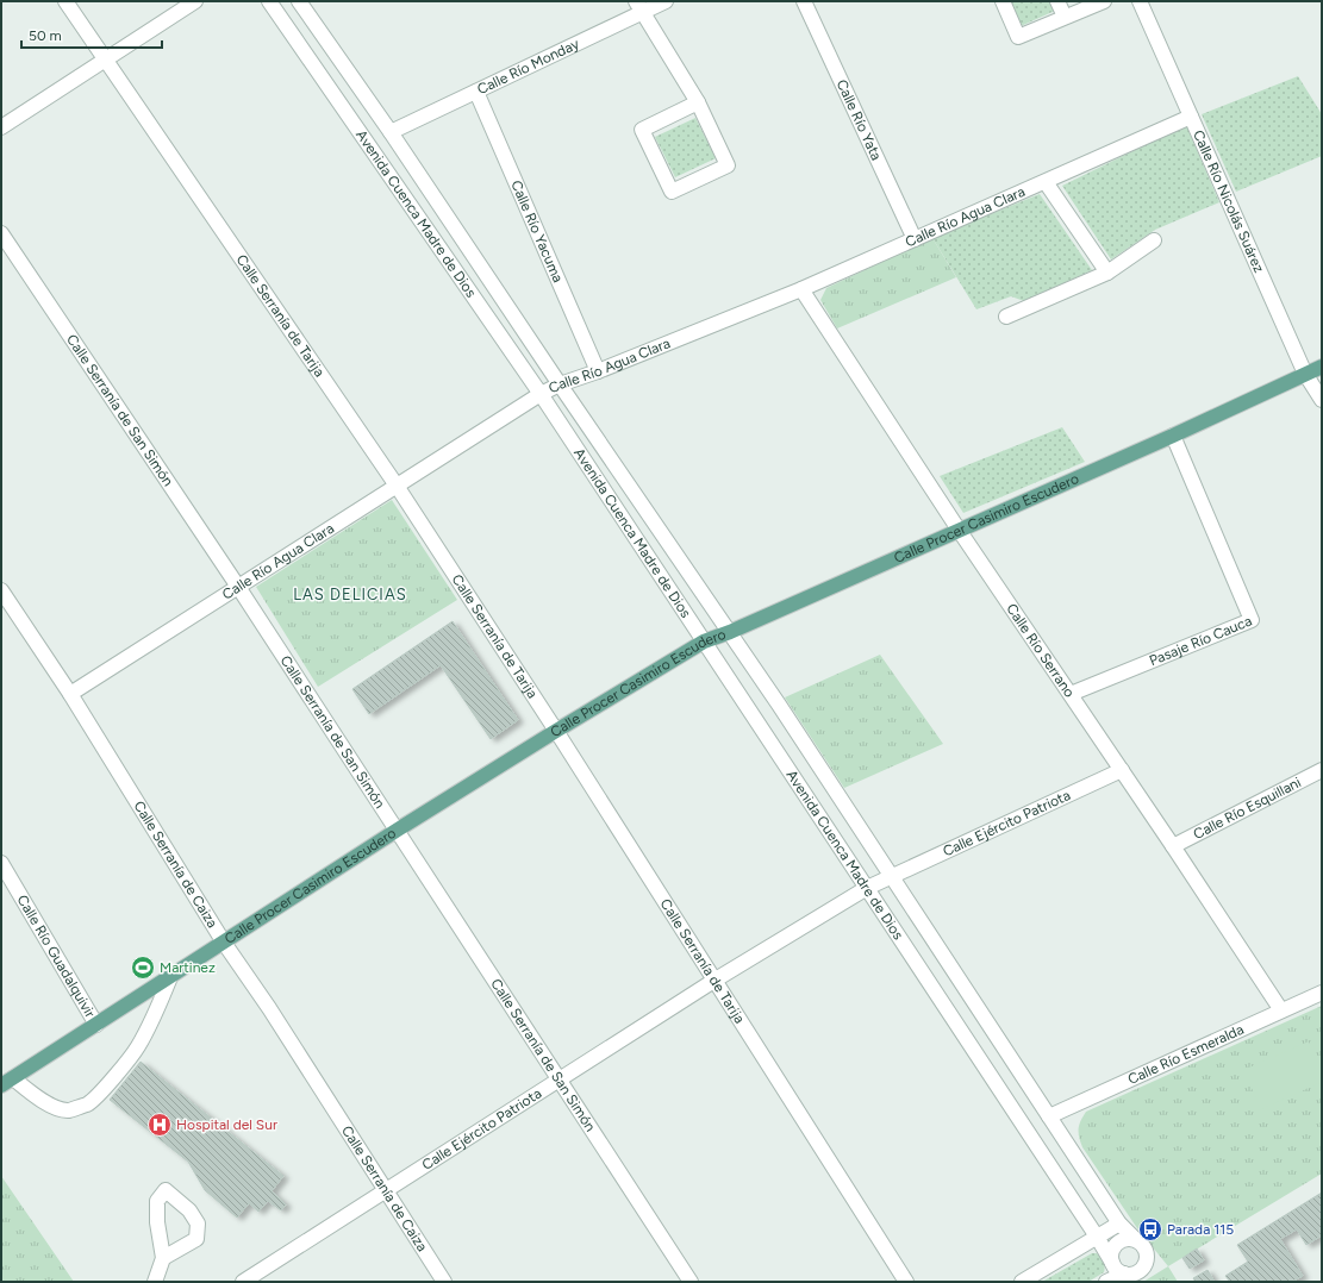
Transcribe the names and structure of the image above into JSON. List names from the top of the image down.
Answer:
{
  "streets": {
    "main road": ["Calle Procer Casimiro Escudero"],
    "street": [
      "Calle Río Monday",
      "Calle Río Yata",
      "Calle Río Nicolás Suárez",
      "Avenida Cuenca Madre de Dios",
      "Calle Río Agua Clara",
      "Calle Río Yacuma",
      "Calle Serranía de Tarija",
      "Calle Serranía de San Simón",
      "Pasaje Río Cauca",
      "Calle Río Serrano",
      "Calle Río Esquillani",
      "Calle Ejército Patriota",
      "Calle Serranía de Caiza",
      "Calle Río Guadalquivir",
      "Calle Río Esmeralda"
    ]
  },
  "crossings": [
    ["Calle Río Monday", "Avenida Cuenca Madre de Dios"],
    ["Calle Río Monday", "Calle Río Yacuma"],
    ["Calle Río Yata", "Calle Río Agua Clara"],
    ["Calle Río Nicolás Suárez", "Calle Río Agua Clara"],
    ["Calle Río Nicolás Suárez", "Calle Procer Casimiro Escudero"],
    ["Avenida Cuenca Madre de Dios", "Calle Río Agua Clara"],
    ["Avenida Cuenca Madre de Dios", "Calle Procer Casimiro Escudero"],
    ["Avenida Cuenca Madre de Dios", "Calle Ejército Patriota"],
    ["Avenida Cuenca Madre de Dios", "Calle Río Esmeralda"],
    ["Calle Río Agua Clara", "Calle Río Yacuma"],
    ["Calle Río Agua Clara", "Calle Serranía de Tarija"],
    ["Calle Río Agua Clara", "Calle Serranía de San Simón"],
    ["Calle Río Agua Clara", "Calle Río Serrano"],
    ["Calle Río Agua Clara", "Calle Serranía de Caiza"],
    ["Calle Serranía de Tarija", "Calle Procer Casimiro Escudero"],
    ["Calle Serranía de Tarija", "Calle Ejército Patriota"],
    ["Calle Serranía de San Simón", "Calle Procer Casimiro Escudero"],
    ["Calle Serranía de San Simón", "Calle Ejército Patriota"],
    ["Calle Procer Casimiro Escudero", "Pasaje Río Cauca"],
    ["Calle Procer Casimiro Escudero", "Calle Río Serrano"],
    ["Calle Procer Casimiro Escudero", "Calle Serranía de Caiza"],
    ["Calle Procer Casimiro Escudero", "Calle Río Guadalquivir"],
    ["Pasaje Río Cauca", "Calle Río Serrano"],
    ["Calle Río Serrano", "Calle Río Esquillani"],
    ["Calle Río Serrano", "Calle Ejército Patriota"],
    ["Calle Río Serrano", "Calle Río Esmeralda"],
    ["Calle Ejército Patriota", "Calle Serranía de Caiza"]
  ],
  "districts": ["LAS DELICIAS"],
  "places": {
    "sports": ["Martinez"],
    "hospital": ["Hospital del Sur"],
    "bus stop": ["Parada 115"]
  },
  "scale_bar": "50 m"
}
